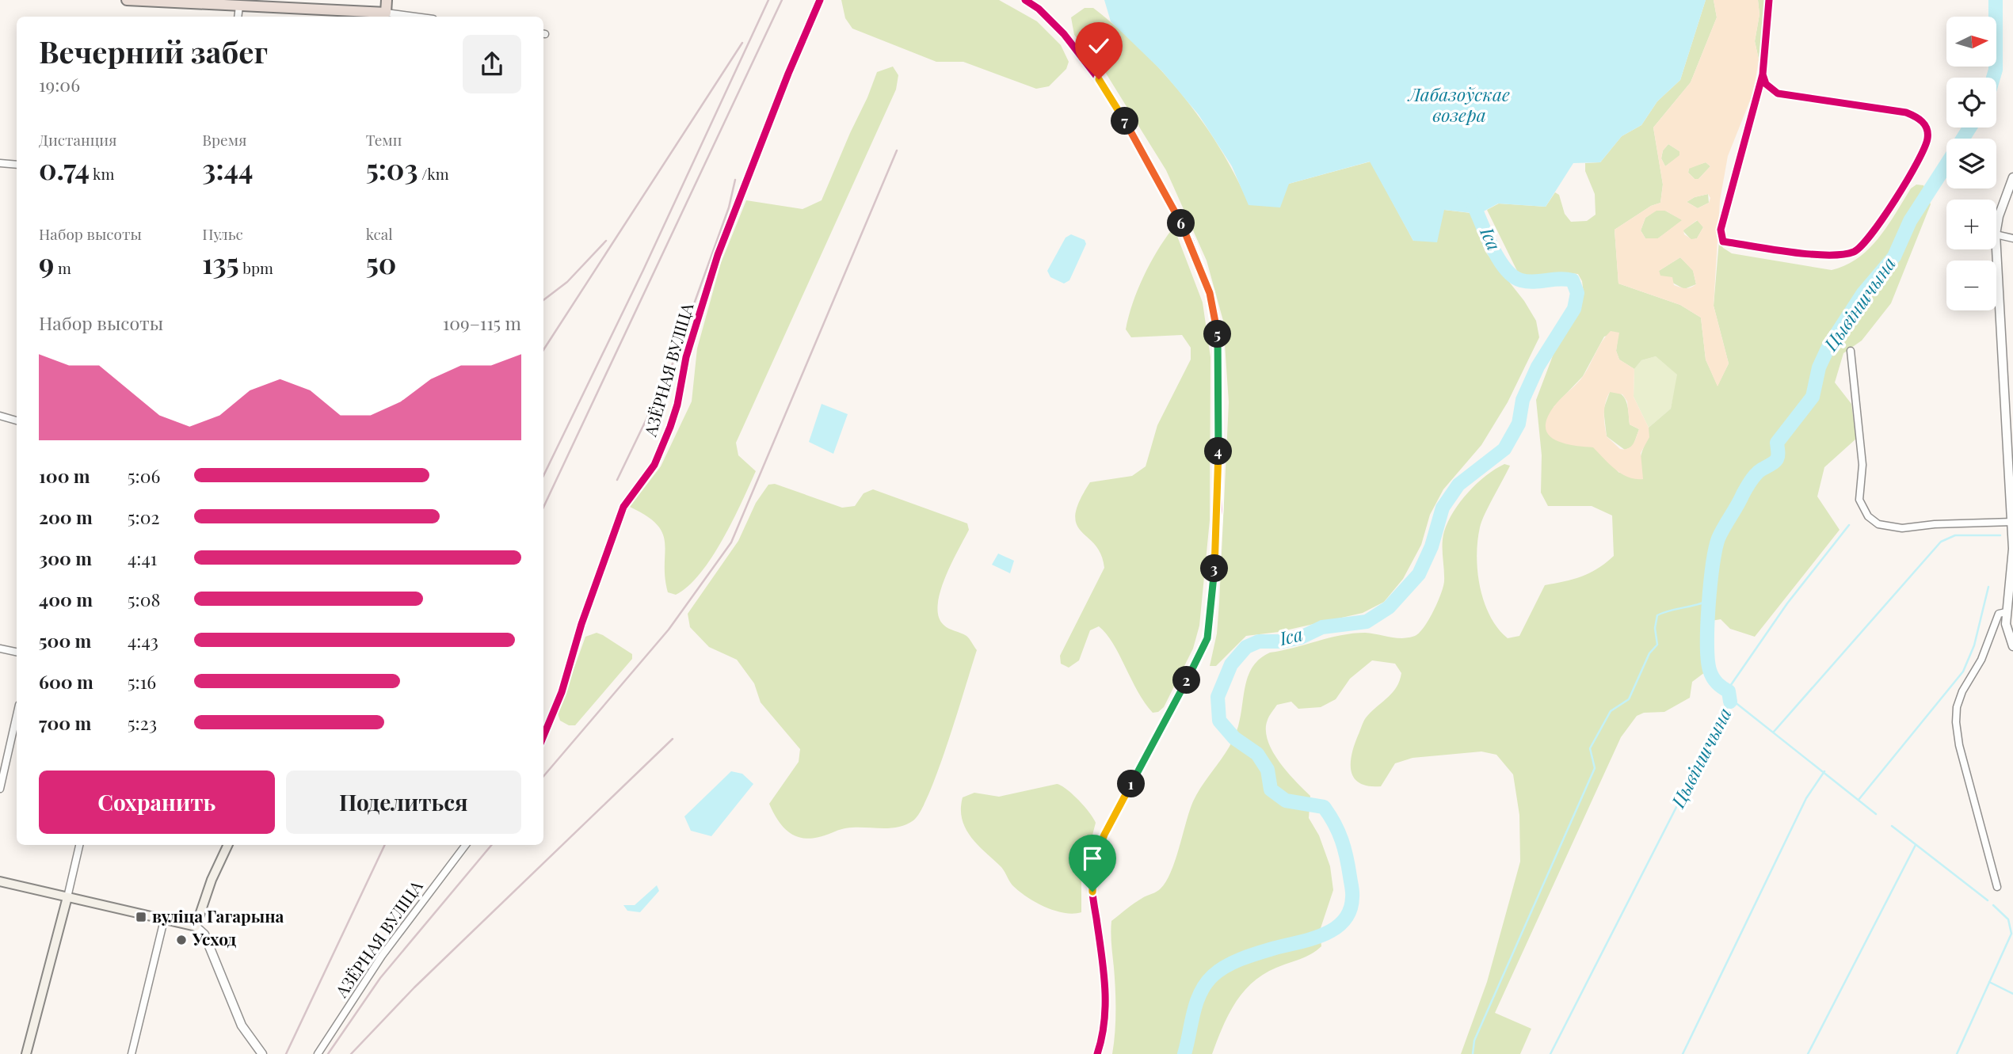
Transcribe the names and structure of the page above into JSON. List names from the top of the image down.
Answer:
{
  "streets": {
    "street": ["АЗЁРНАЯ ВУЛІЦА"]
  },
  "water": ["Лабазоўскае возера", "Іса", "Цывіншчына"],
  "places": {
    "transit": ["вуліца Гагарына"],
    "other": ["Усход"]
  },
  "north": "right",
  "page": {
    "map_buttons": ["+", "−"],
    "heading": ["Вечерний забег", "19:06"],
    "pins": [
      "7",
      "6",
      "5",
      "4",
      "3",
      "2",
      "1"
    ],
    "stats": [
      ["Дистанция", "0.74 km"],
      ["Время", "3:44"],
      ["Темп", "5:03 /km"],
      ["Набор высоты", "9 m"],
      ["Пульс", "135 bpm"],
      ["kcal", "50"]
    ],
    "chart": ["Набор высоты", "109–115 m"],
    "list": [
      {
        "name": "100 m",
        "note": "5:06"
      },
      {
        "name": "200 m",
        "note": "5:02"
      },
      {
        "name": "300 m",
        "note": "4:41"
      },
      {
        "name": "400 m",
        "note": "5:08"
      },
      {
        "name": "500 m",
        "note": "4:43"
      },
      {
        "name": "600 m",
        "note": "5:16"
      },
      {
        "name": "700 m",
        "note": "5:23"
      }
    ],
    "buttons": ["Сохранить", "Поделиться"]
  }
}
